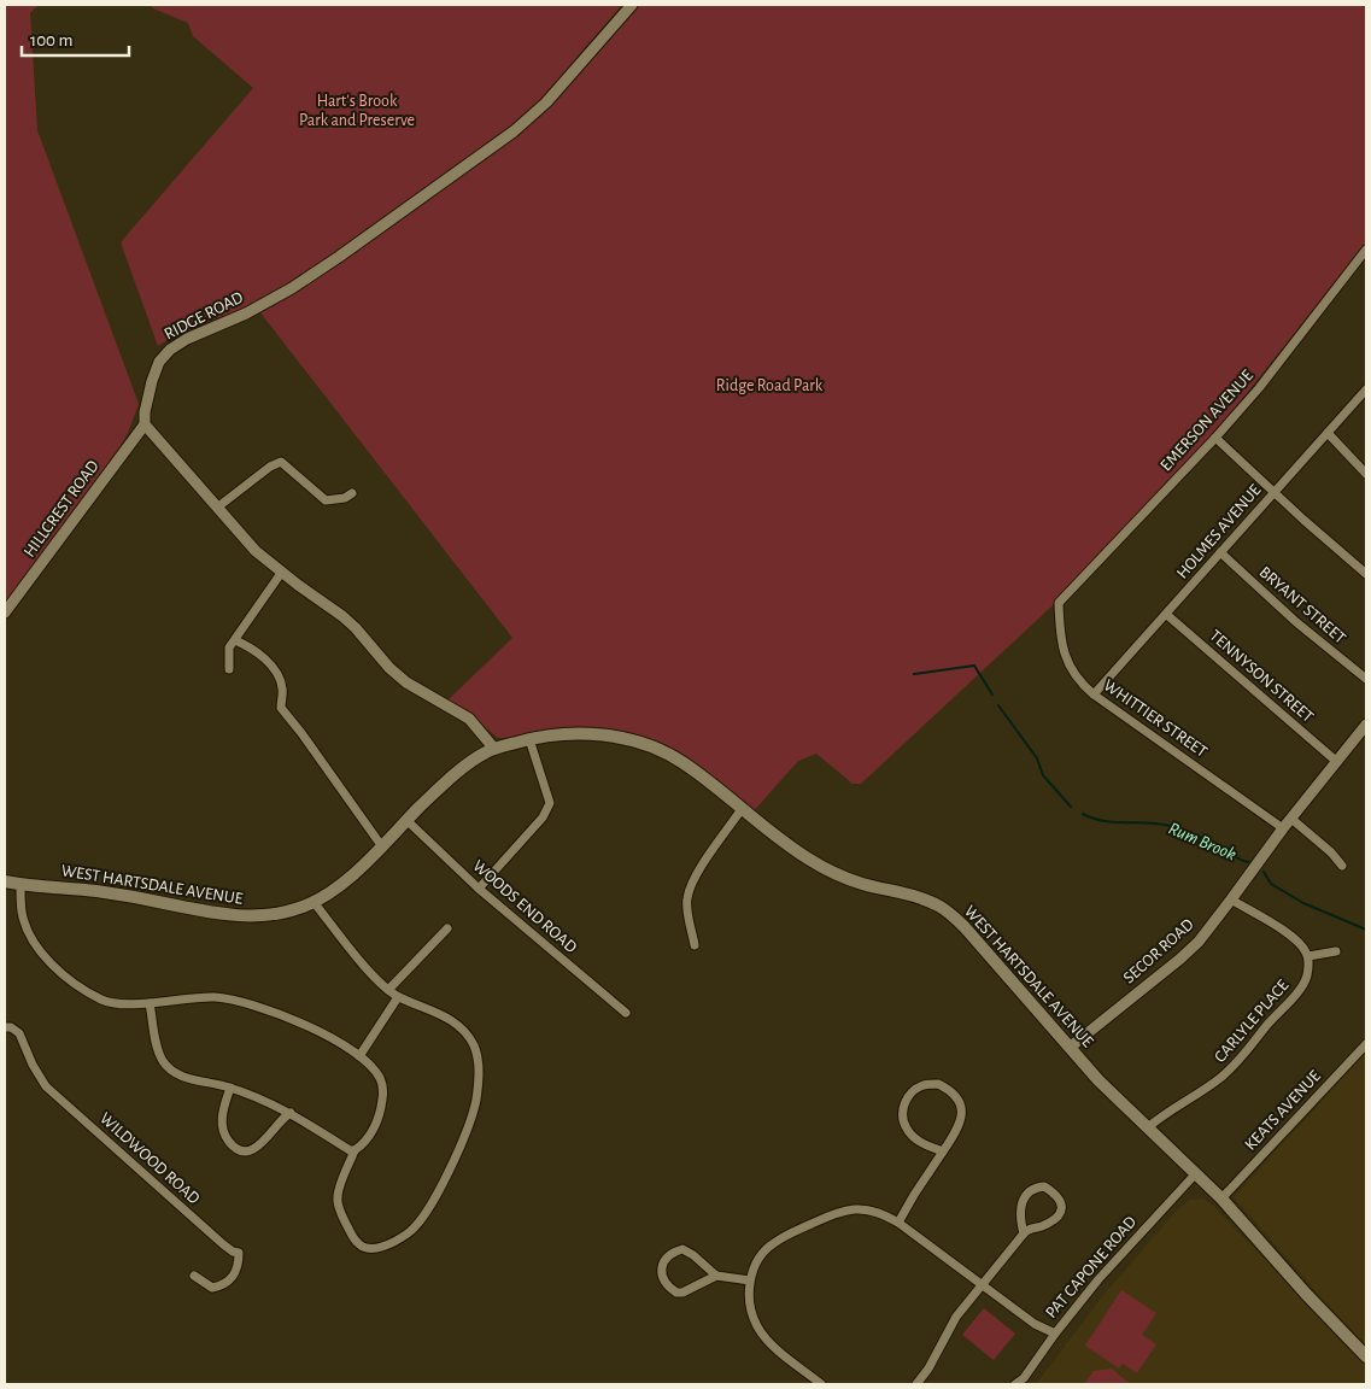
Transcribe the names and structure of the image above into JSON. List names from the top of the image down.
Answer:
{
  "streets": {
    "main road": ["WEST HARTSDALE AVENUE"],
    "street": [
      "RIDGE ROAD",
      "EMERSON AVENUE",
      "HILLCREST ROAD",
      "HOLMES AVENUE",
      "BRYANT STREET",
      "TENNYSON STREET",
      "WHITTIER STREET",
      "WOODS END ROAD",
      "SECOR ROAD",
      "CARLYLE PLACE",
      "KEATS AVENUE",
      "WILDWOOD ROAD",
      "PAT CAPONE ROAD"
    ]
  },
  "crossings": [
    ["RIDGE ROAD", "HILLCREST ROAD"],
    ["EMERSON AVENUE", "WHITTIER STREET"],
    ["HOLMES AVENUE", "BRYANT STREET"],
    ["HOLMES AVENUE", "TENNYSON STREET"],
    ["HOLMES AVENUE", "WHITTIER STREET"],
    ["TENNYSON STREET", "SECOR ROAD"],
    ["WHITTIER STREET", "SECOR ROAD"],
    ["WEST HARTSDALE AVENUE", "WOODS END ROAD"],
    ["WEST HARTSDALE AVENUE", "SECOR ROAD"],
    ["WEST HARTSDALE AVENUE", "CARLYLE PLACE"],
    ["WEST HARTSDALE AVENUE", "KEATS AVENUE"],
    ["WEST HARTSDALE AVENUE", "PAT CAPONE ROAD"]
  ],
  "water": ["Rum Brook"],
  "parks": ["Hart's Brook Park and Preserve", "Ridge Road Park"],
  "scale_bar": "100 m"
}
